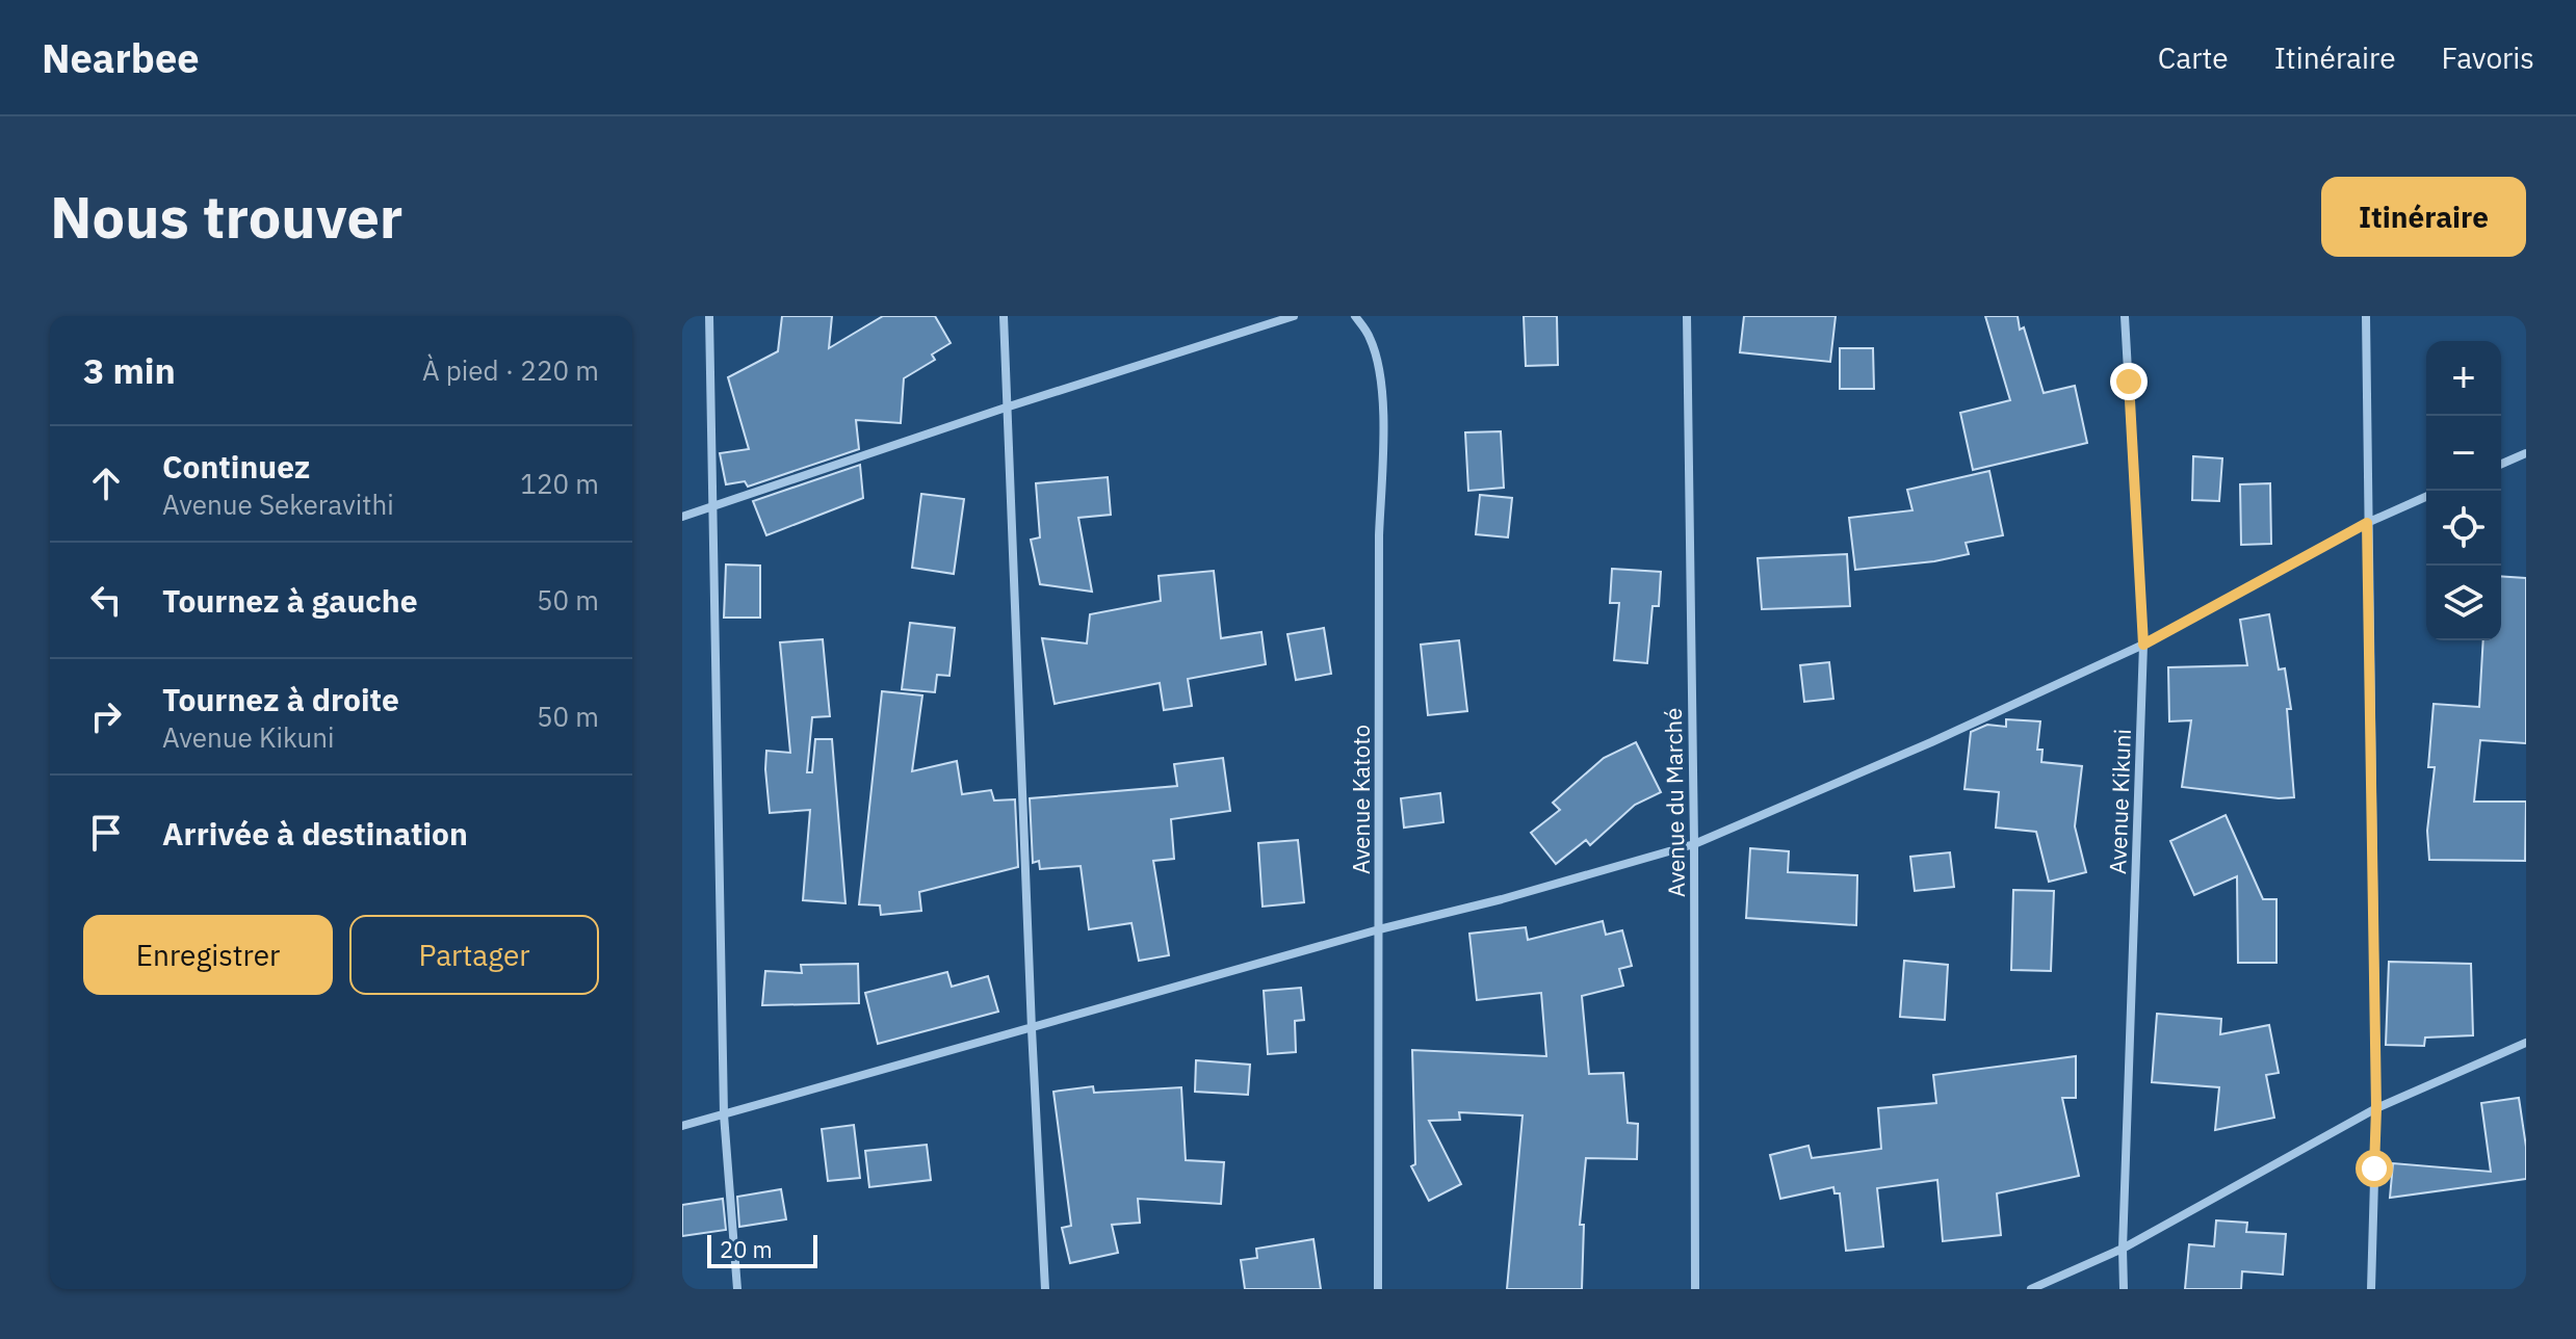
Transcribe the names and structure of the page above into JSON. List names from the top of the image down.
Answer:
{
  "streets": {
    "street": ["Avenue Katoto", "Avenue Kikuni", "Avenue du Marché"]
  },
  "scale_bar": "20 m",
  "page": {
    "header": "Nearbee",
    "nav": ["Carte", "Itinéraire", "Favoris"],
    "buttons": [
      "Itinéraire",
      ["Enregistrer", "Partager"]
    ],
    "title": "Nous trouver",
    "heading": ["3 min", "À pied · 220 m"],
    "map_buttons": ["+", "−"],
    "list": [
      ["Continuez", "Avenue Sekeravithi", "120 m"],
      ["Tournez à gauche", "50 m"],
      ["Tournez à droite", "Avenue Kikuni", "50 m"],
      "Arrivée à destination"
    ],
    "scale": "20 m"
  }
}
